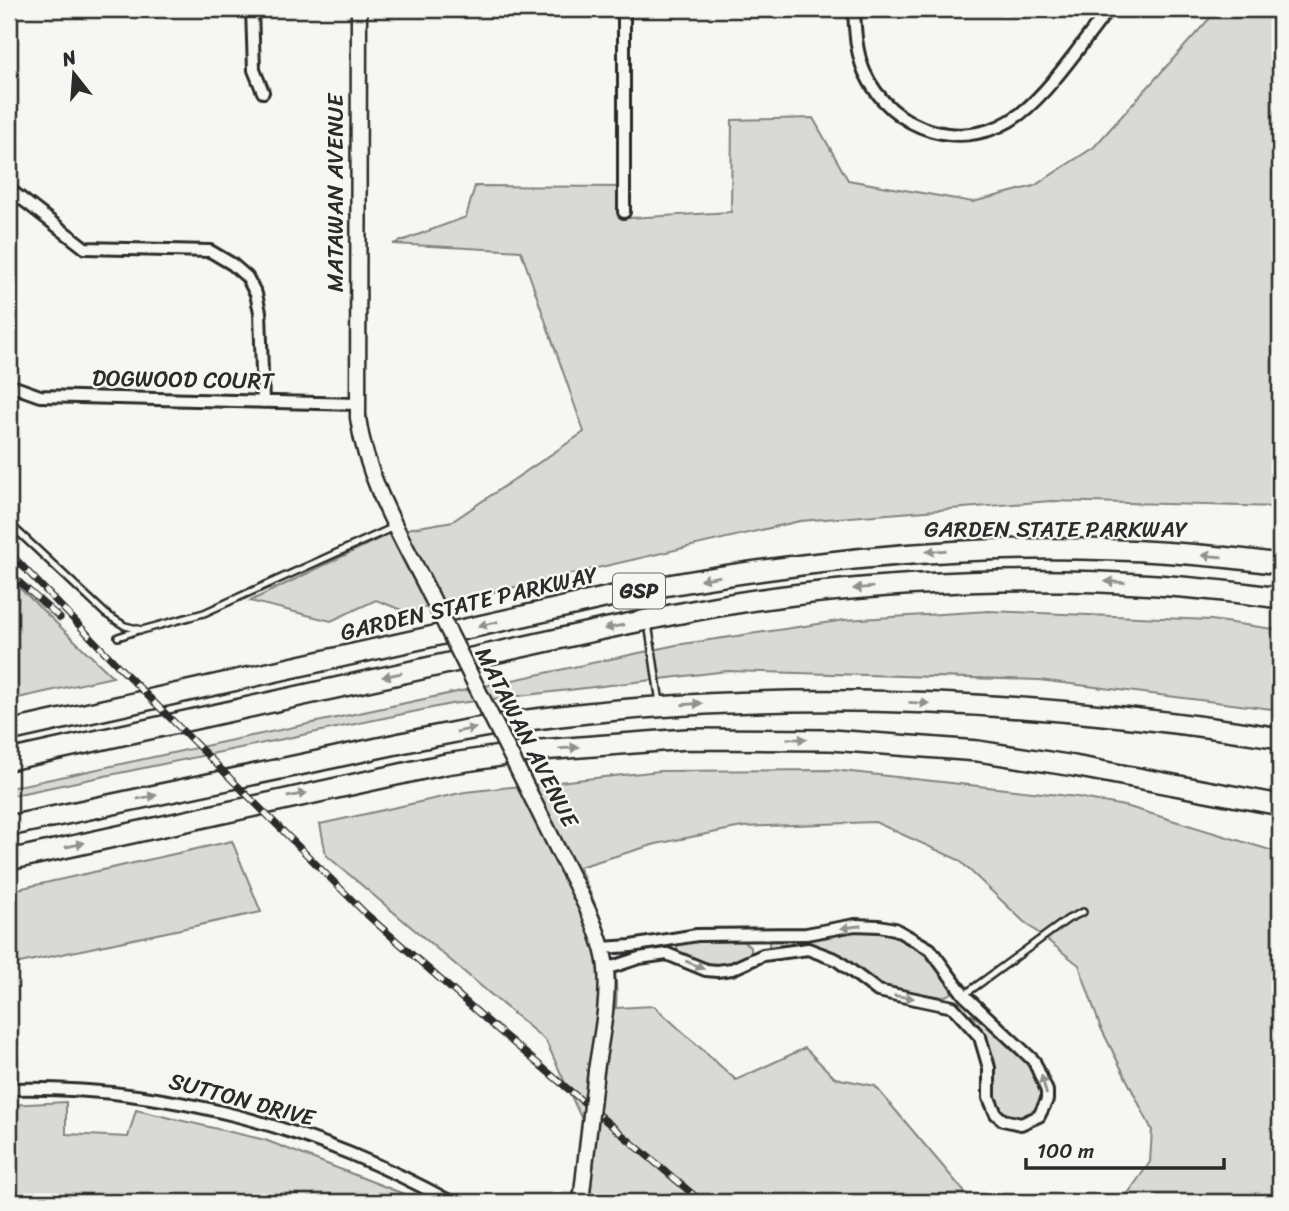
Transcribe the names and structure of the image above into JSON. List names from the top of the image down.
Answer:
{
  "streets": {
    "highway": ["GARDEN STATE PARKWAY", "GSP"],
    "street": ["MATAWAN AVENUE", "DOGWOOD COURT", "SUTTON DRIVE"]
  },
  "crossings": [
    ["MATAWAN AVENUE", "DOGWOOD COURT"]
  ],
  "scale_bar": "100 m",
  "north": "top"
}
